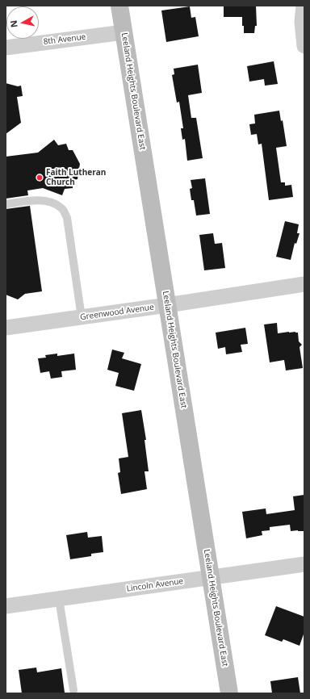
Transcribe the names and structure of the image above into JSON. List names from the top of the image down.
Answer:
{
  "streets": {
    "main road": ["Leeland Heights Boulevard East"],
    "street": ["8th Avenue", "Greenwood Avenue", "Lincoln Avenue"]
  },
  "crossings": [
    ["8th Avenue", "Leeland Heights Boulevard East"],
    ["Leeland Heights Boulevard East", "Greenwood Avenue"],
    ["Leeland Heights Boulevard East", "Lincoln Avenue"]
  ],
  "places": ["Faith Lutheran Church"],
  "north": "left"
}
